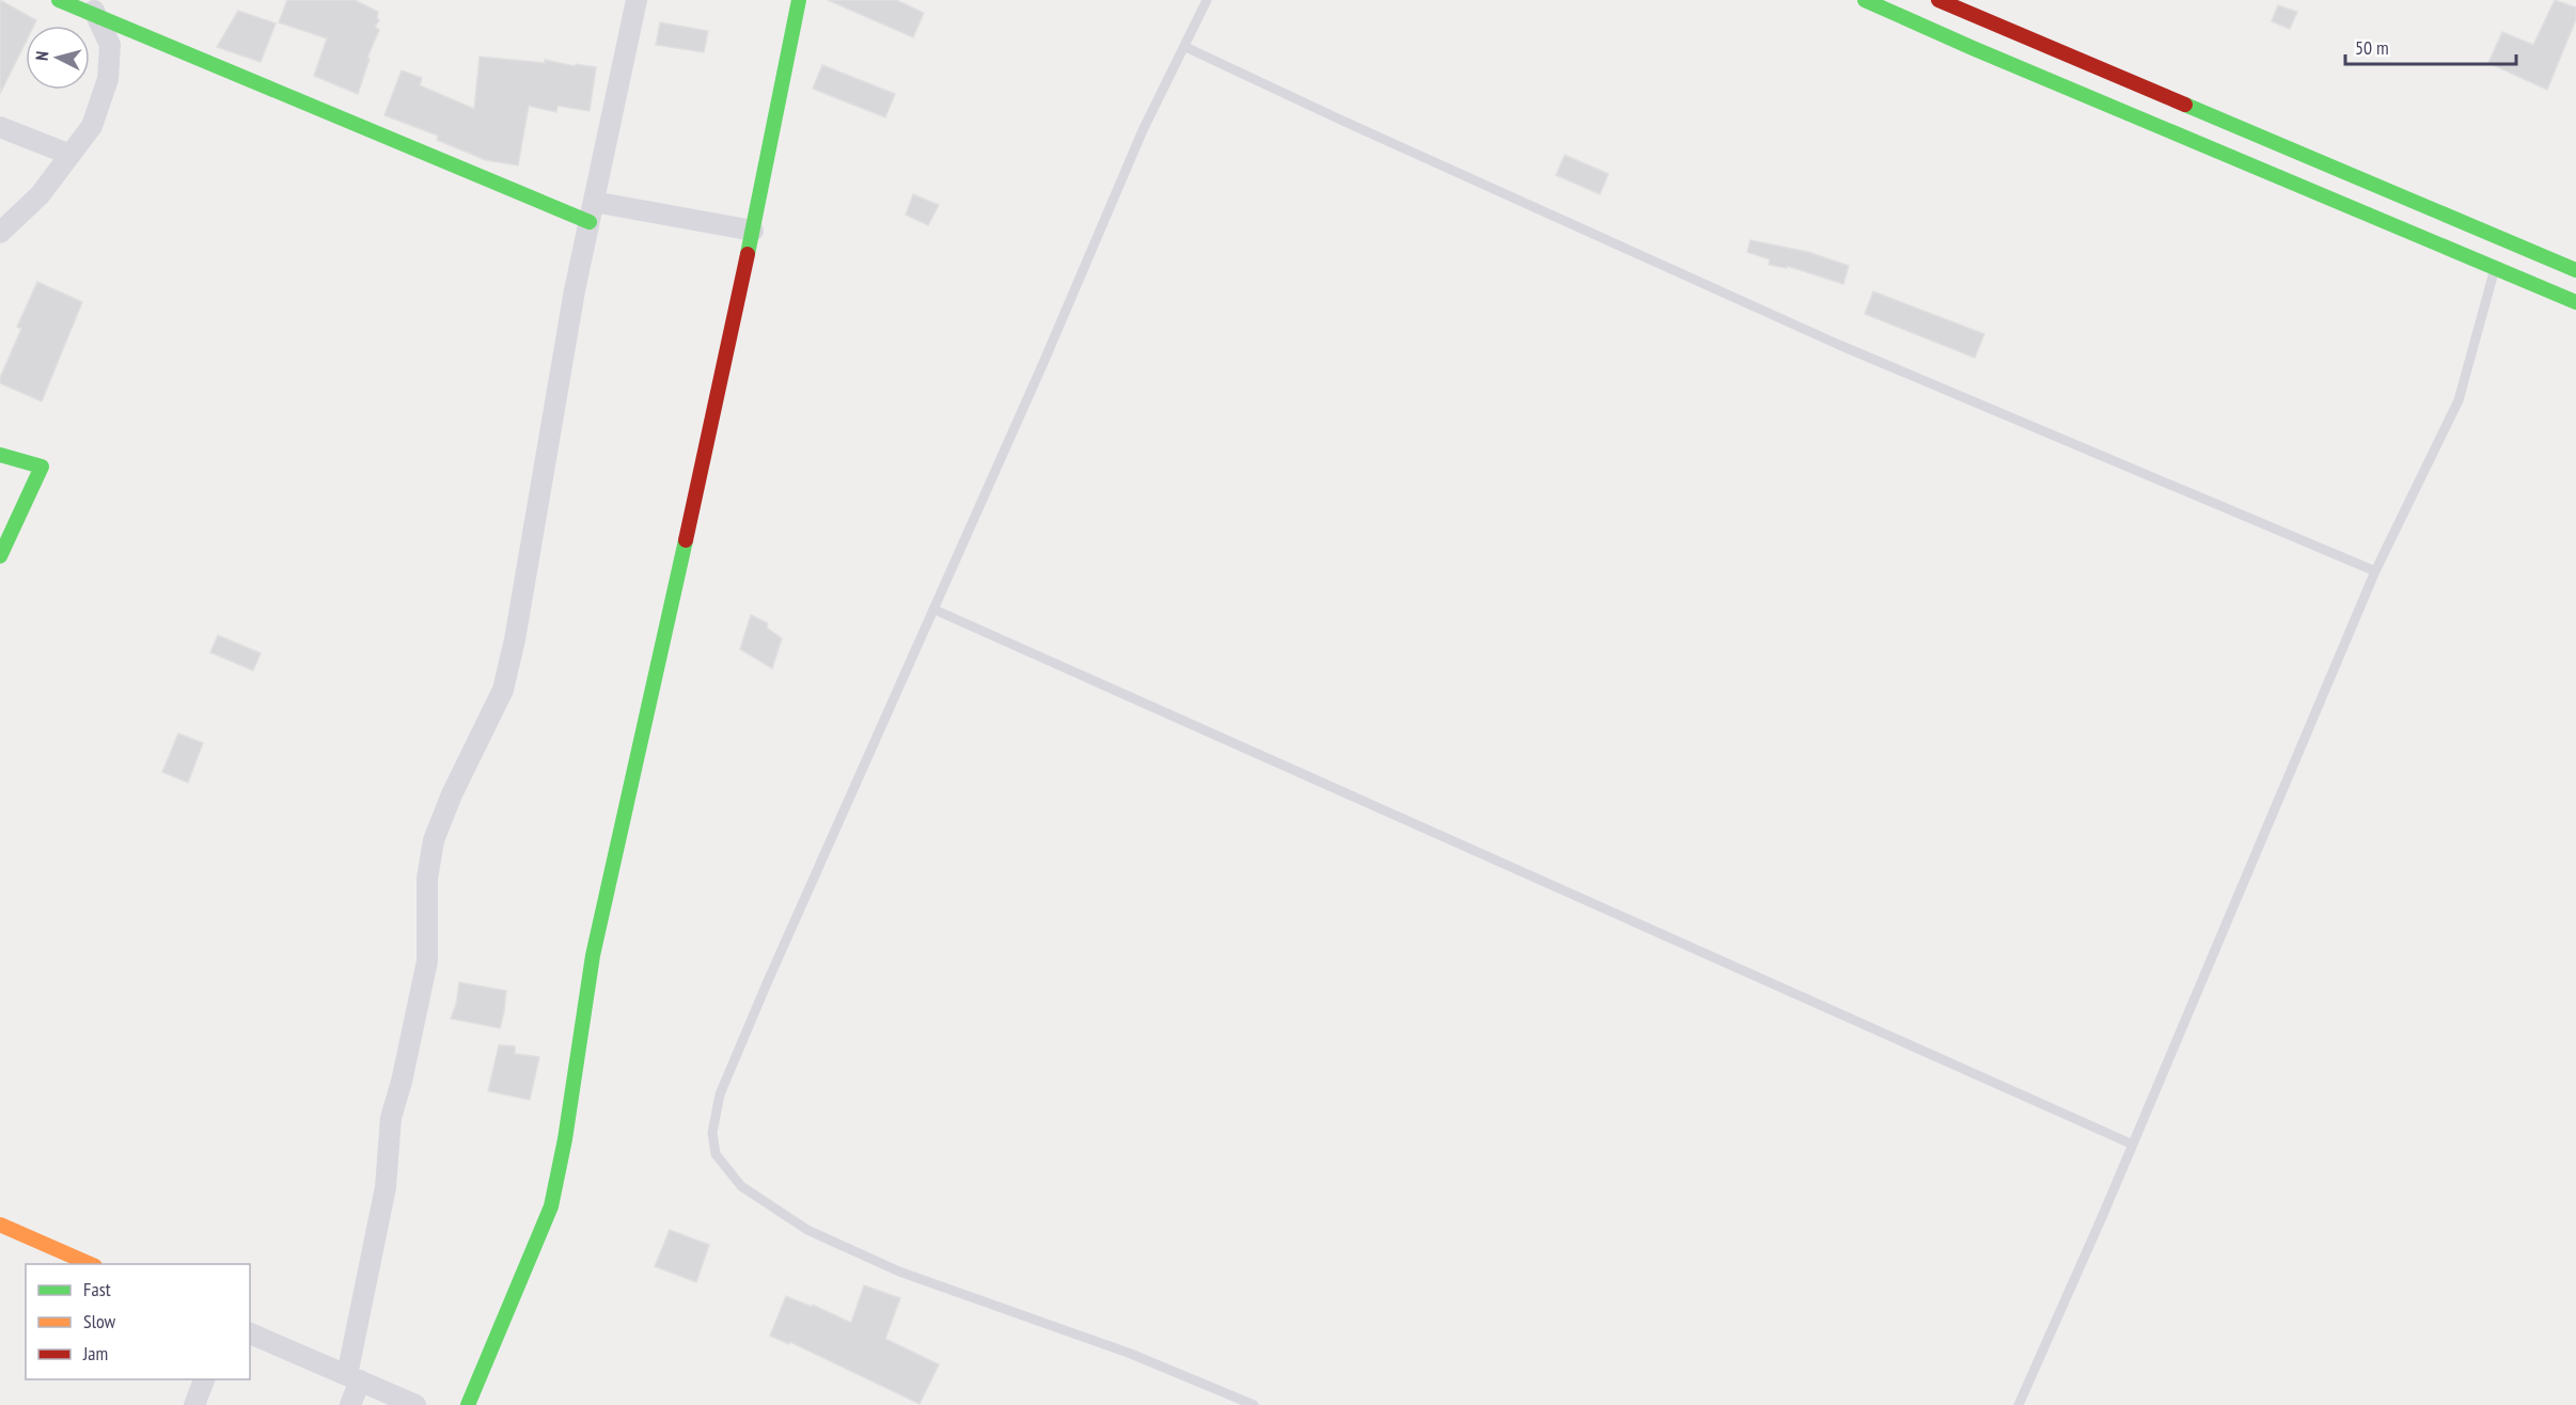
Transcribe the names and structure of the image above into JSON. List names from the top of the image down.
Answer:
{
  "legend": ["Fast", "Slow", "Jam"],
  "scale_bar": "50 m",
  "north": "left"
}
